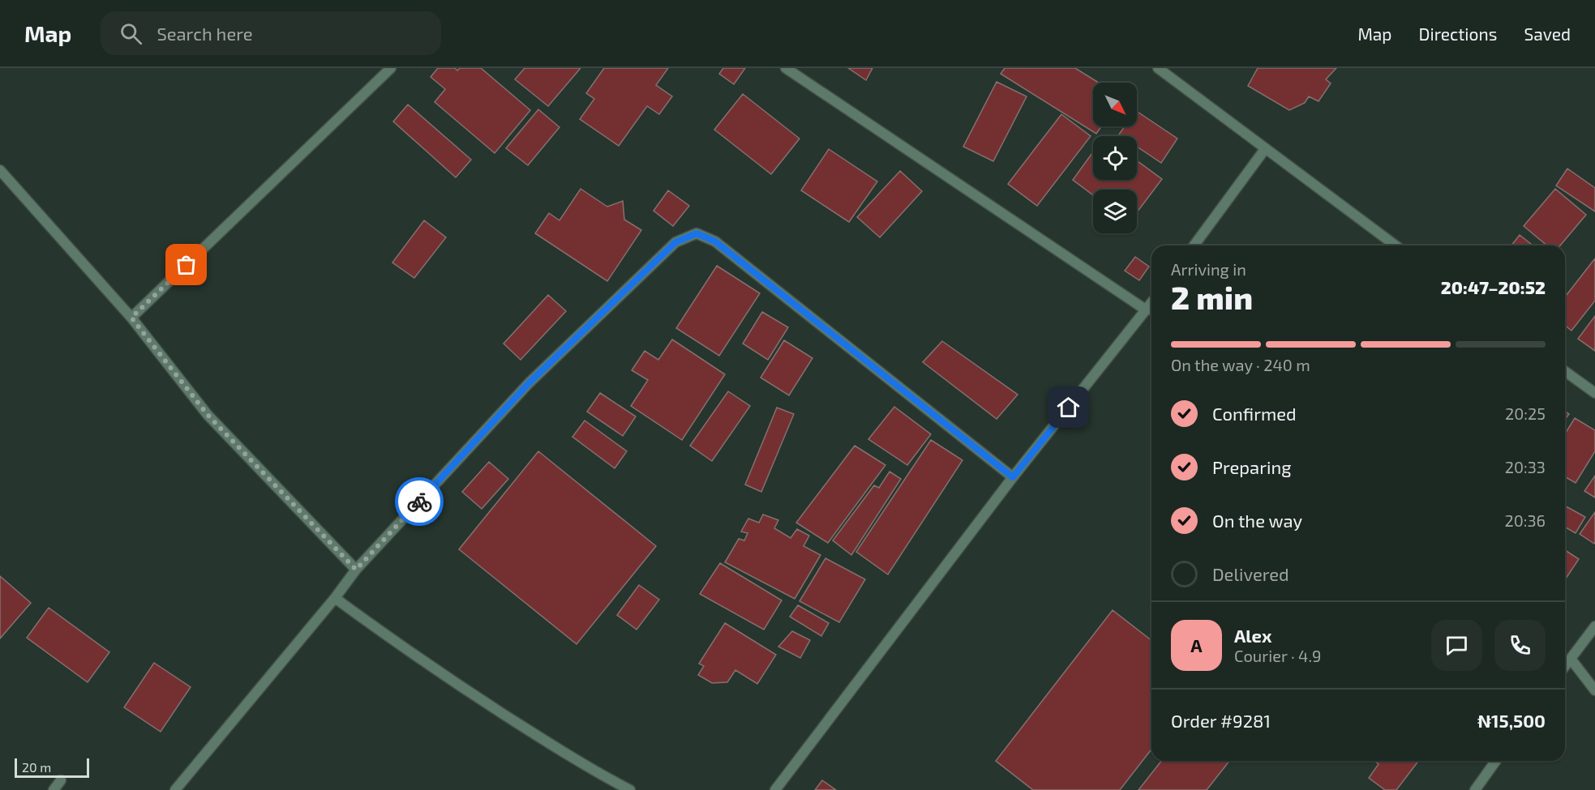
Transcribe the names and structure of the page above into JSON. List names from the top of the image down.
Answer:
{
  "scale_bar": "20 m",
  "north": "bottom right",
  "page": {
    "header": "Map",
    "search": "Search here",
    "nav": ["Map", "Directions", "Saved"],
    "heading": ["2 min", "Arriving in", "20:47–20:52"],
    "panel": [
      "Alex",
      "Courier · 4.9",
      "Order #9281",
      "₦15,500"
    ],
    "bar": "On the way · 240 m",
    "list": [
      ["Confirmed", "20:25"],
      ["Preparing", "20:33"],
      ["On the way", "20:36"],
      "Delivered"
    ],
    "round": "A",
    "scale": "20 m"
  }
}
